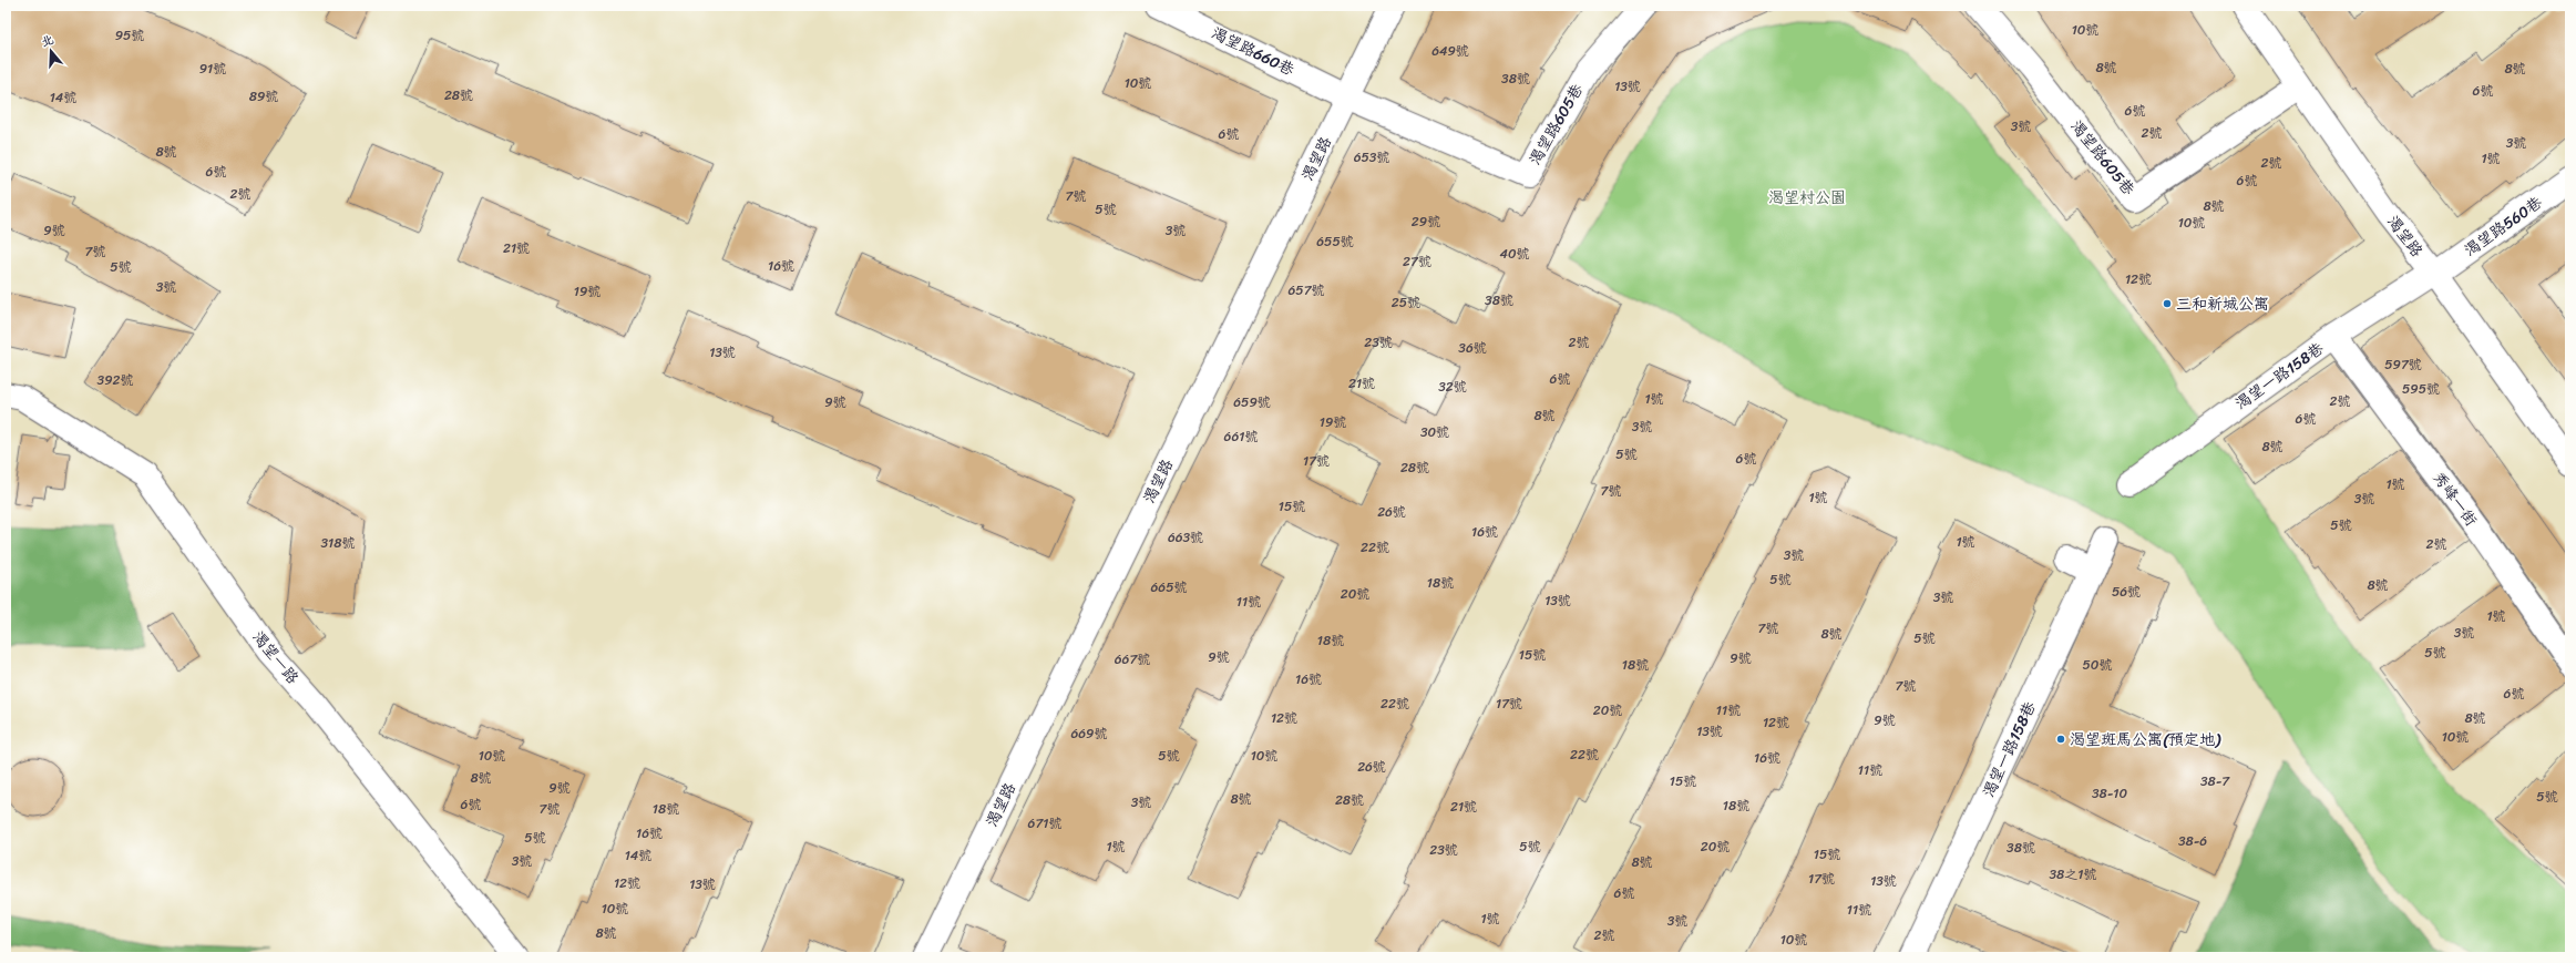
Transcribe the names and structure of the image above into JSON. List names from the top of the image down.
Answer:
{
  "streets": {
    "street": [
      "渴望路660巷",
      "渴望路605巷",
      "渴望路",
      "渴望路560巷",
      "渴望一路158巷",
      "秀峰一街",
      "渴望一路"
    ]
  },
  "crossings": [
    ["渴望路660巷", "渴望路605巷"],
    ["渴望路660巷", "渴望路"],
    ["渴望路605巷", "渴望路"],
    ["渴望路", "渴望路560巷"],
    ["渴望路", "渴望一路158巷"],
    ["渴望路560巷", "渴望一路158巷"],
    ["渴望一路158巷", "秀峰一街"]
  ],
  "parks": ["渴望村公園"],
  "places": ["三和新城公寓", "渴望斑馬公寓(預定地)"],
  "house_numbers": [
    "10號",
    "95號",
    "649號",
    "8號",
    "91號",
    "8號",
    "38號",
    "10號",
    "13號",
    "6號",
    "28號",
    "89號",
    "14號",
    "6號",
    "3號",
    "2號",
    "6號",
    "3號",
    "8號",
    "653號",
    "1號",
    "2號",
    "6號",
    "6號",
    "2號",
    "7號",
    "8號",
    "5號",
    "29號",
    "10號",
    "9號",
    "3號",
    "655號",
    "21號",
    "7號",
    "40號",
    "27號",
    "16號",
    "5號",
    "12號",
    "3號",
    "657號",
    "19號",
    "38號",
    "25號",
    "23號",
    "2號",
    "36號",
    "13號",
    "597號",
    "6號",
    "392號",
    "21號",
    "32號",
    "595號",
    "1號",
    "2號",
    "9號",
    "659號",
    "8號",
    "6號",
    "19號",
    "3號",
    "30號",
    "661號",
    "8號",
    "5號",
    "6號",
    "17號",
    "28號",
    "1號",
    "7號",
    "1號",
    "3號",
    "15號",
    "26號",
    "5號",
    "16號",
    "663號",
    "1號",
    "318號",
    "2號",
    "22號",
    "3號",
    "5號",
    "18號",
    "8號",
    "665號",
    "56號",
    "20號",
    "3號",
    "13號",
    "11號",
    "1號",
    "7號",
    "3號",
    "8號",
    "5號",
    "18號",
    "5號",
    "15號",
    "9號",
    "9號",
    "667號",
    "18號",
    "50號",
    "16號",
    "7號",
    "6號",
    "22號",
    "17號",
    "20號",
    "11號",
    "12號",
    "8號",
    "9號",
    "12號",
    "13號",
    "669號",
    "10號",
    "22號",
    "10號",
    "5號",
    "10號",
    "16號",
    "26號",
    "11號",
    "8號",
    "15號",
    "38-7",
    "9號",
    "38-10",
    "5號",
    "8號",
    "28號",
    "3號",
    "6號",
    "18號",
    "21號",
    "7號",
    "18號",
    "671號",
    "16號",
    "5號",
    "38-6",
    "1號",
    "5號",
    "20號",
    "38號",
    "23號",
    "15號",
    "14號",
    "3號",
    "8號",
    "38之1號",
    "17號",
    "13號",
    "12號",
    "13號",
    "6號",
    "10號",
    "11號",
    "1號",
    "3號",
    "8號",
    "2號",
    "10號"
  ],
  "north": "top"
}
